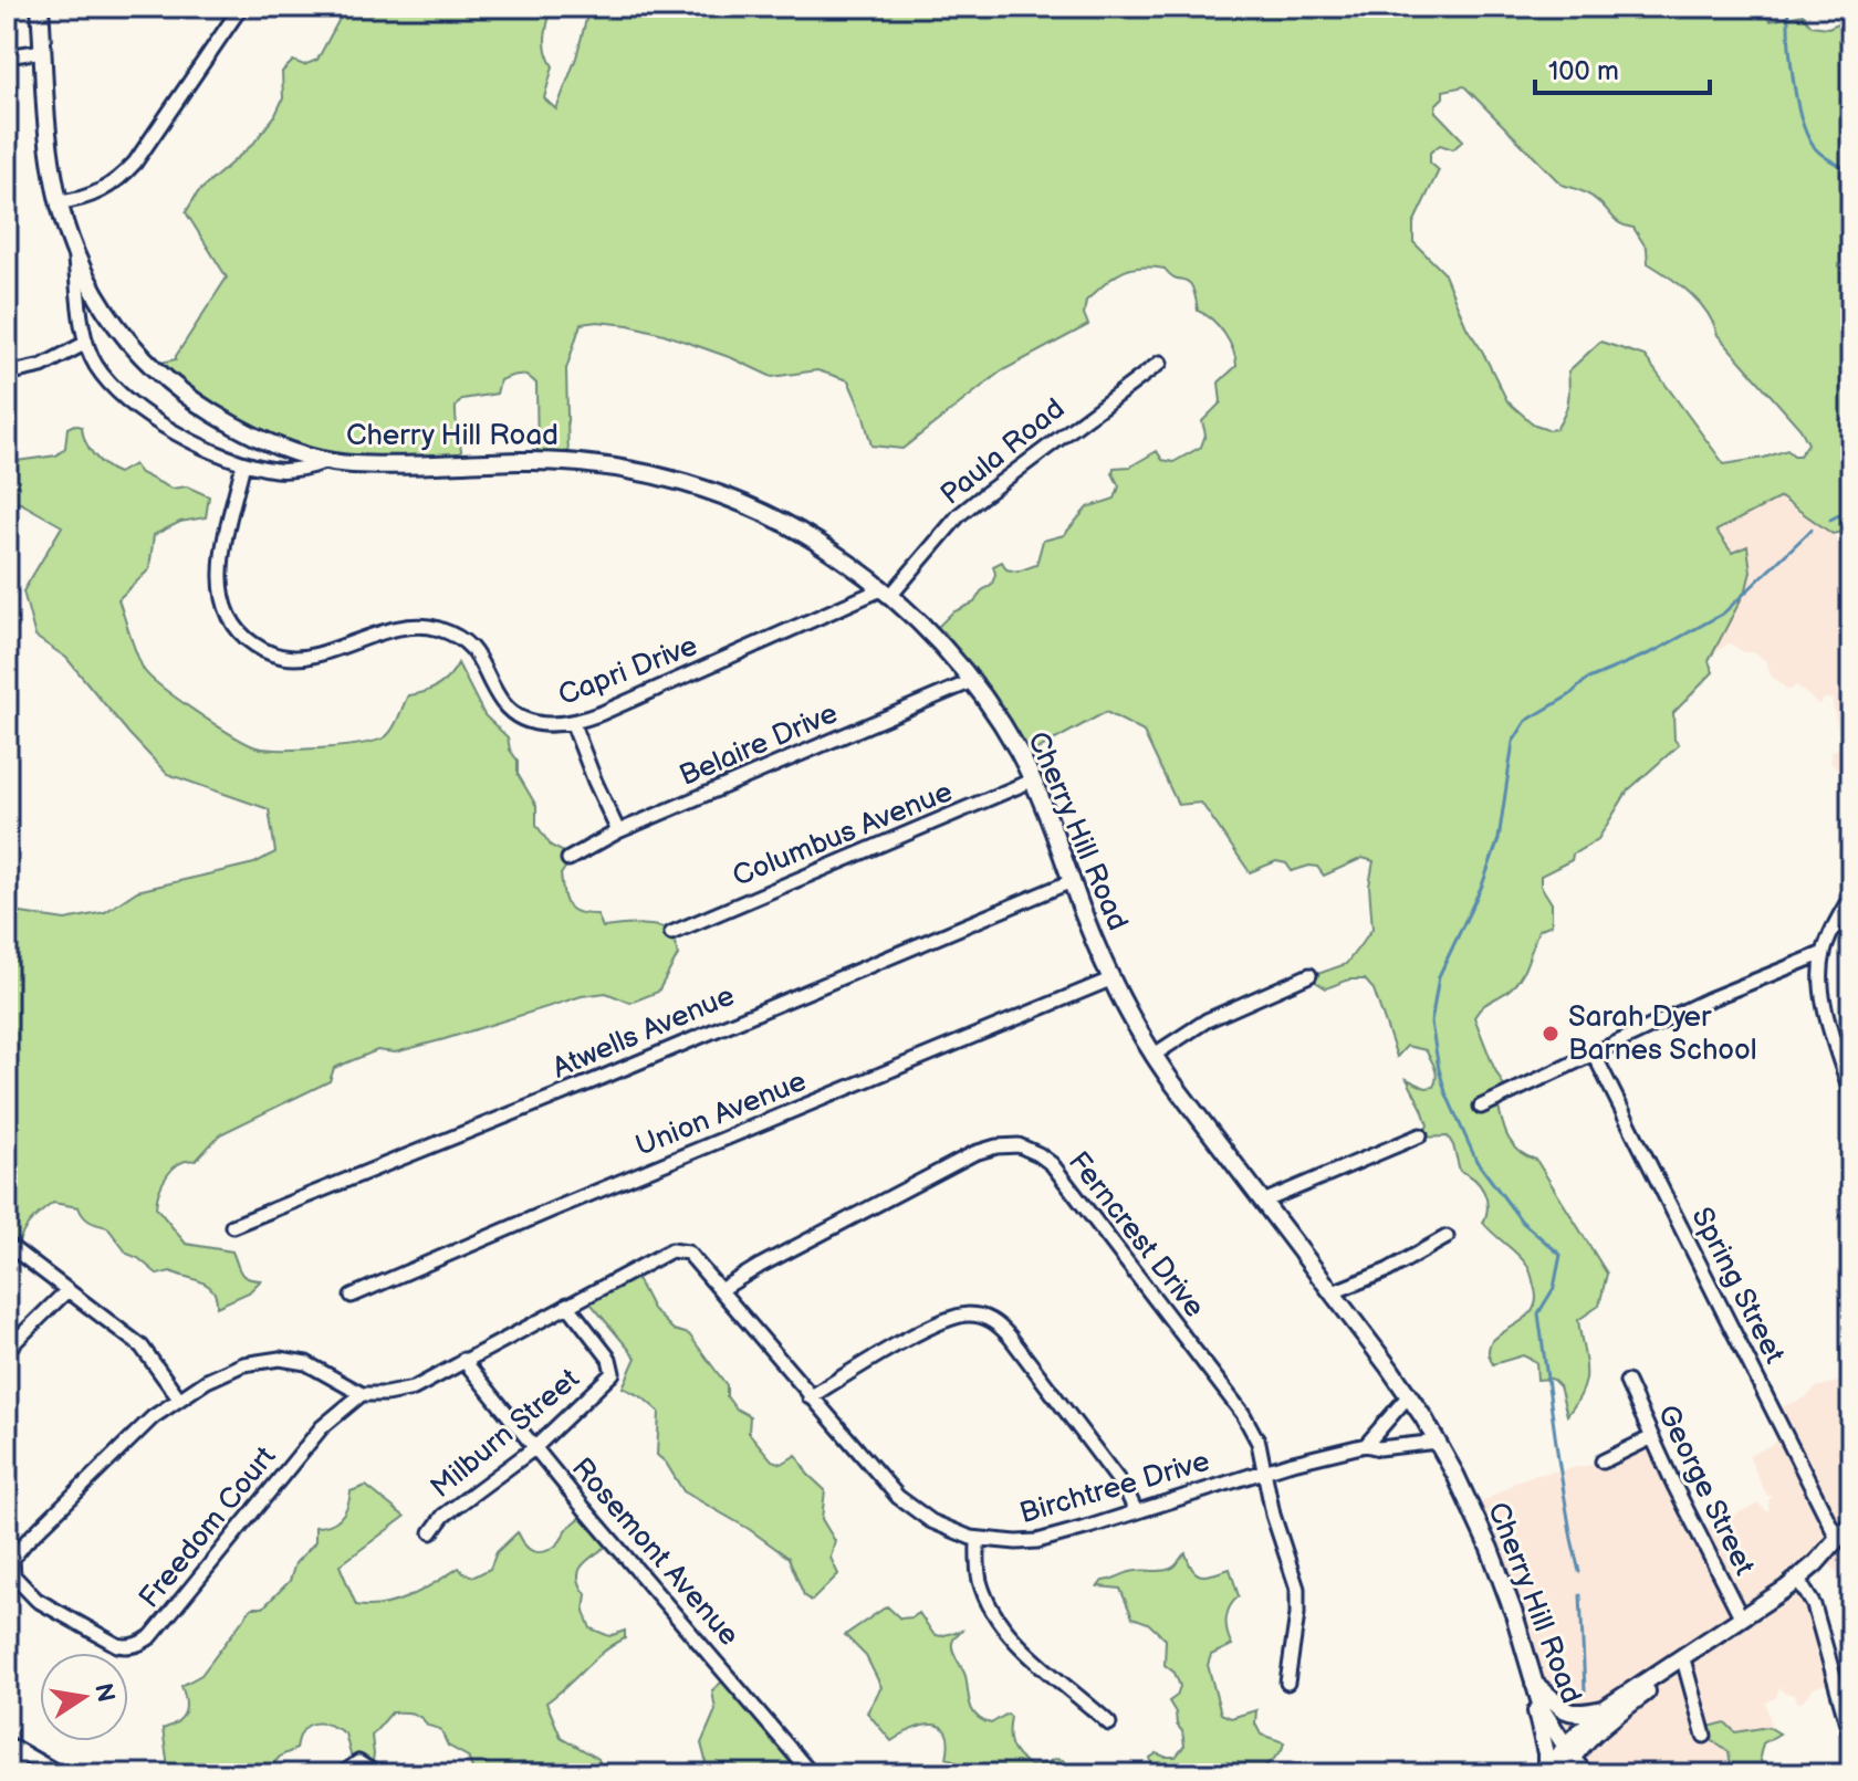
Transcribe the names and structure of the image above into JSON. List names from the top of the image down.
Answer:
{
  "streets": {
    "main road": ["Cherry Hill Road"],
    "street": [
      "Paula Road",
      "Capri Drive",
      "Belaire Drive",
      "Columbus Avenue",
      "Atwells Avenue",
      "Union Avenue",
      "Ferncrest Drive",
      "Spring Street",
      "Milburn Street",
      "Birchtree Drive",
      "George Street",
      "Freedom Court",
      "Rosemont Avenue"
    ]
  },
  "crossings": [
    ["Cherry Hill Road", "Paula Road"],
    ["Cherry Hill Road", "Capri Drive"],
    ["Cherry Hill Road", "Belaire Drive"],
    ["Cherry Hill Road", "Columbus Avenue"],
    ["Cherry Hill Road", "Atwells Avenue"],
    ["Cherry Hill Road", "Union Avenue"],
    ["Cherry Hill Road", "Birchtree Drive"],
    ["Paula Road", "Capri Drive"],
    ["Ferncrest Drive", "Birchtree Drive"],
    ["Milburn Street", "Birchtree Drive"],
    ["Milburn Street", "Rosemont Avenue"]
  ],
  "places": ["Sarah Dyer Barnes School"],
  "scale_bar": "100 m",
  "north": "right"
}
